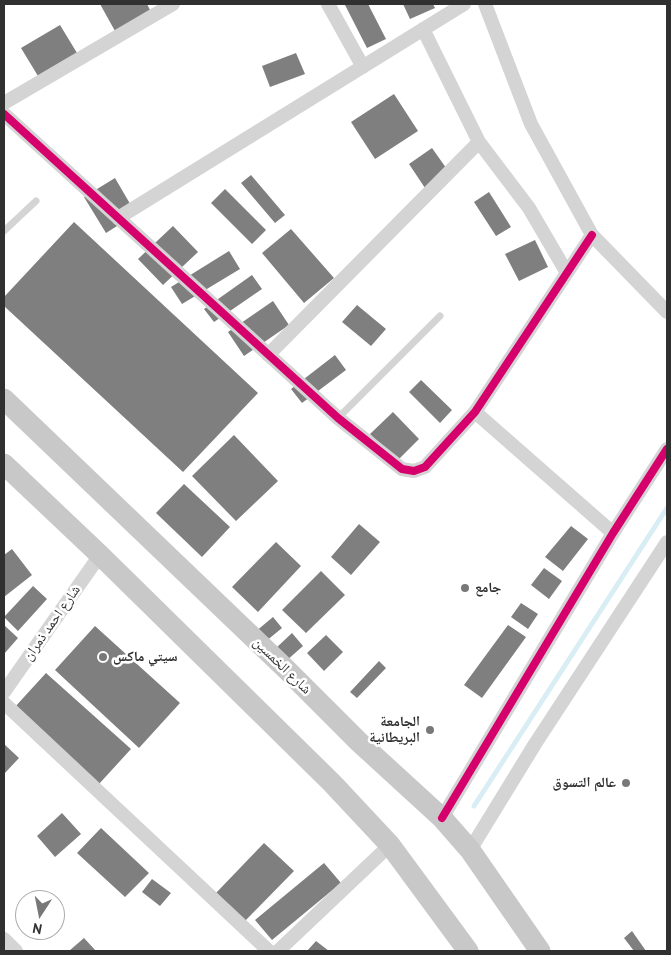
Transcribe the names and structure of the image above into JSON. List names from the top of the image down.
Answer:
{
  "streets": {
    "main road": ["شارع الخمسين"],
    "street": ["شارع احمد ذمران"]
  },
  "places": [
    "جامع",
    "سيتي ماكس",
    "الجامعة البريطانية",
    "عالم التسوق"
  ],
  "north": "bottom"
}
